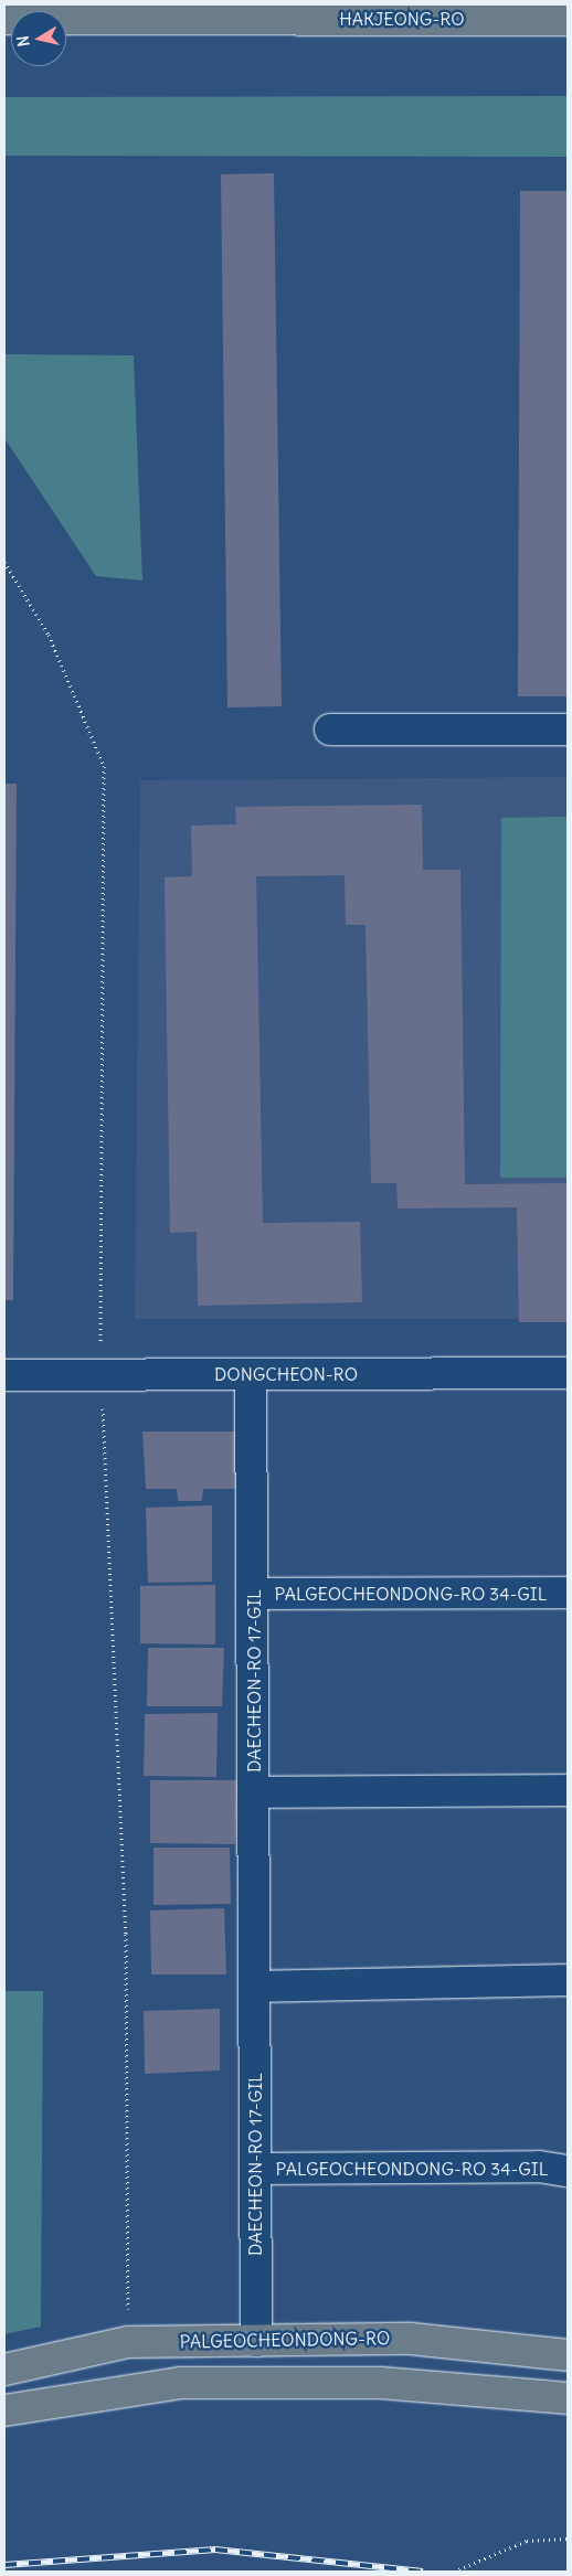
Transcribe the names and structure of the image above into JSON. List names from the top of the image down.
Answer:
{
  "streets": {
    "main road": ["HAKJEONG-RO", "PALGEOCHEONDONG-RO"],
    "street": ["DONGCHEON-RO", "PALGEOCHEONDONG-RO 34-GIL", "DAECHEON-RO 17-GIL"]
  },
  "crossings": [
    ["DONGCHEON-RO", "DAECHEON-RO 17-GIL"],
    ["PALGEOCHEONDONG-RO 34-GIL", "DAECHEON-RO 17-GIL"],
    ["DAECHEON-RO 17-GIL", "PALGEOCHEONDONG-RO"]
  ],
  "north": "left"
}
